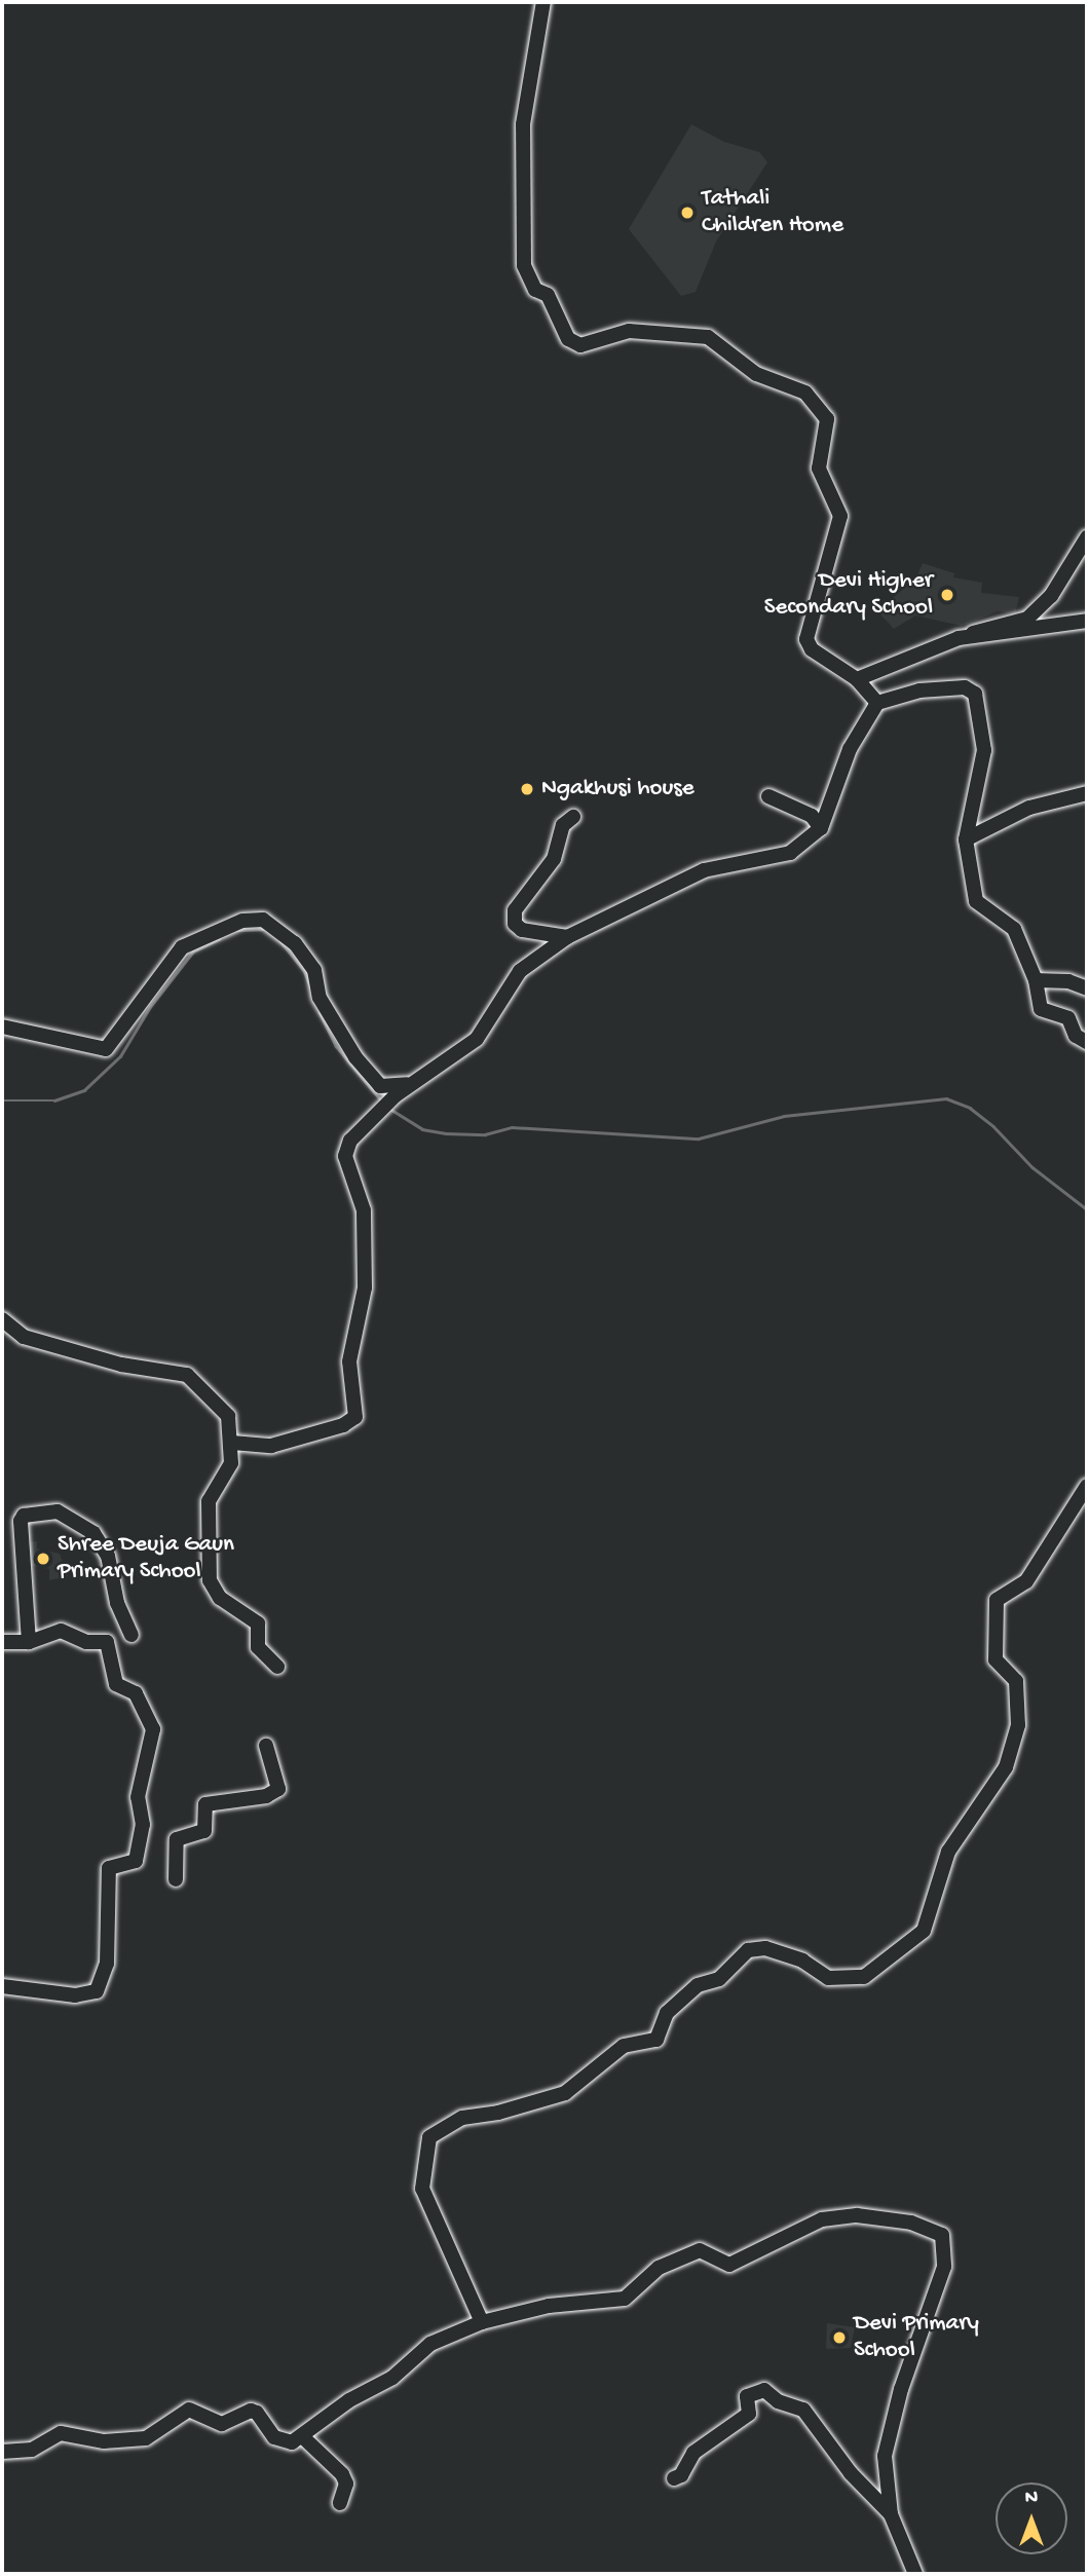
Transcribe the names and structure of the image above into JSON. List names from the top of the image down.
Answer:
{
  "places": [
    "Tathali Children Home",
    "Devi Higher Secondary School",
    "Ngakhusi house",
    "Shree Deuja Gaun Primary School",
    "Devi Primary School"
  ],
  "north": "top"
}
